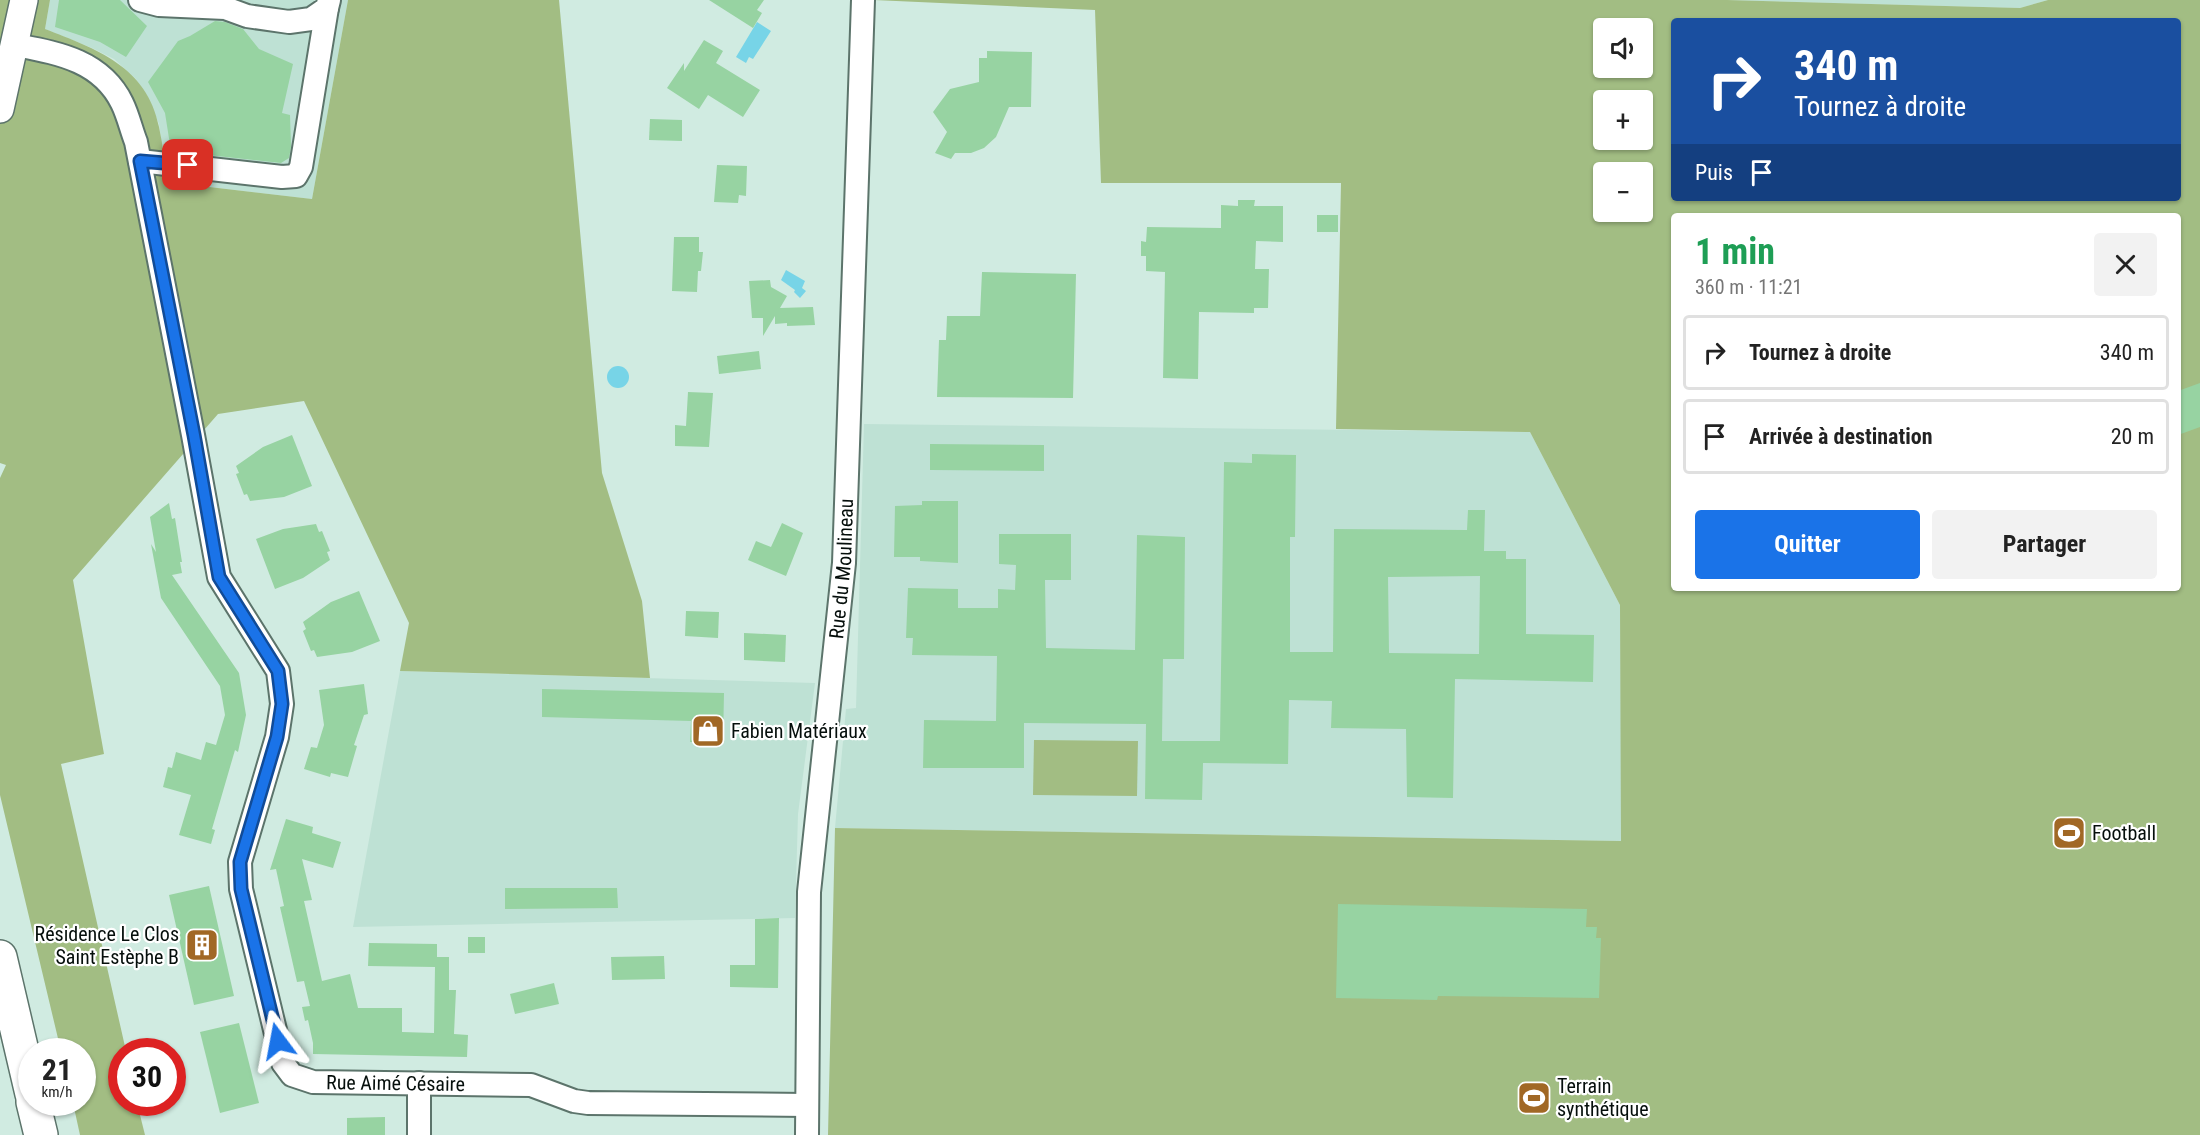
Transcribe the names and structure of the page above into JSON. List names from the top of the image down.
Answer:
{
  "streets": {
    "street": ["Rue du Moulineau", "Rue Aimé Césaire"]
  },
  "crossings": [
    ["Rue du Moulineau", "Rue Aimé Césaire"]
  ],
  "places": {
    "shop": ["Fabien Matériaux"],
    "sports": ["Football", "Terrain synthétique"],
    "building": ["Résidence Le Clos Saint Estèphe B"]
  },
  "page": {
    "map_buttons": ["+", "−"],
    "turn": ["340 m", "Tournez à droite"],
    "then": "Puis",
    "heading": ["1 min", "360 m · 11:21"],
    "list": [
      {
        "name": "Tournez à droite",
        "value": "340 m"
      },
      {
        "name": "Arrivée à destination",
        "value": "20 m"
      }
    ],
    "buttons": ["Quitter", "Partager"],
    "speed": "21 km/h",
    "limit": "30"
  }
}
